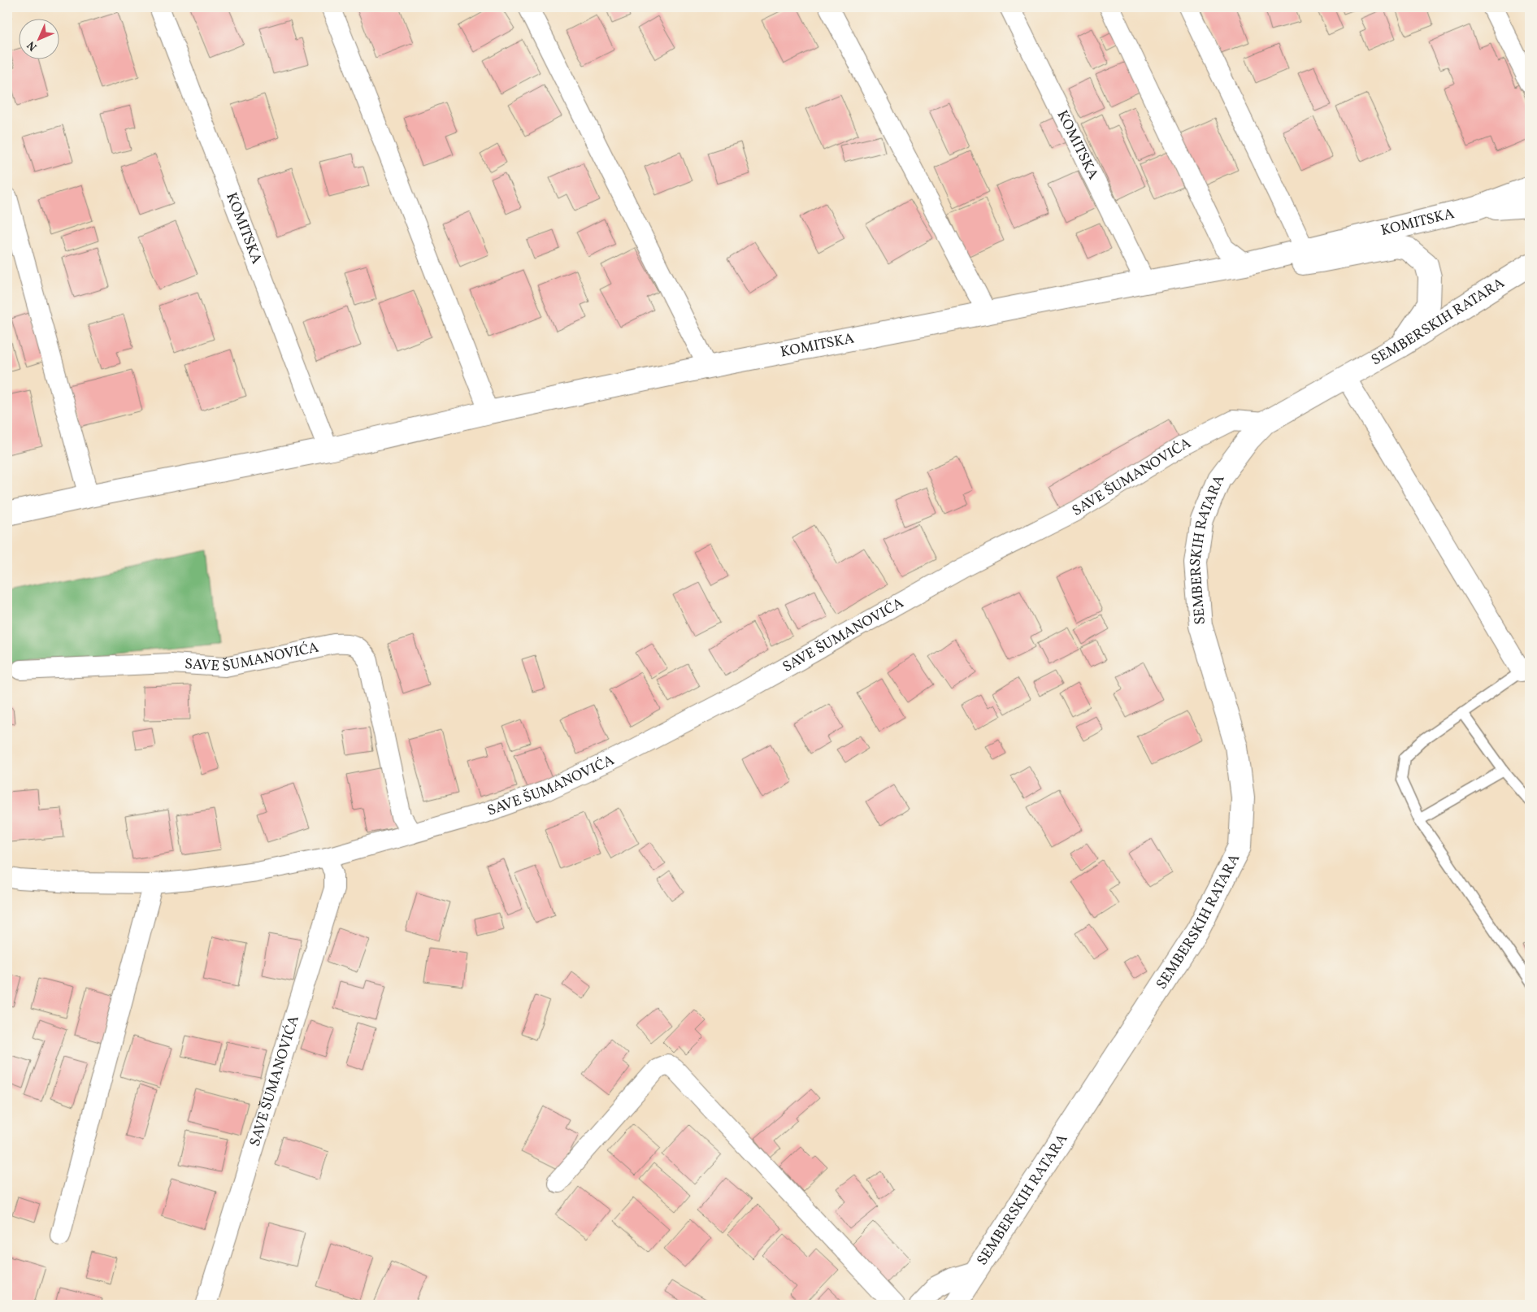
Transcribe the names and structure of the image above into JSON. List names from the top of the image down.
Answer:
{
  "streets": {
    "main road": ["KOMITSKA", "SEMBERSKIH RATARA"],
    "street": ["SAVE ŠUMANOVIĆA"]
  },
  "crossings": [
    ["SEMBERSKIH RATARA", "SAVE ŠUMANOVIĆA"]
  ],
  "north": "bottom left"
}
